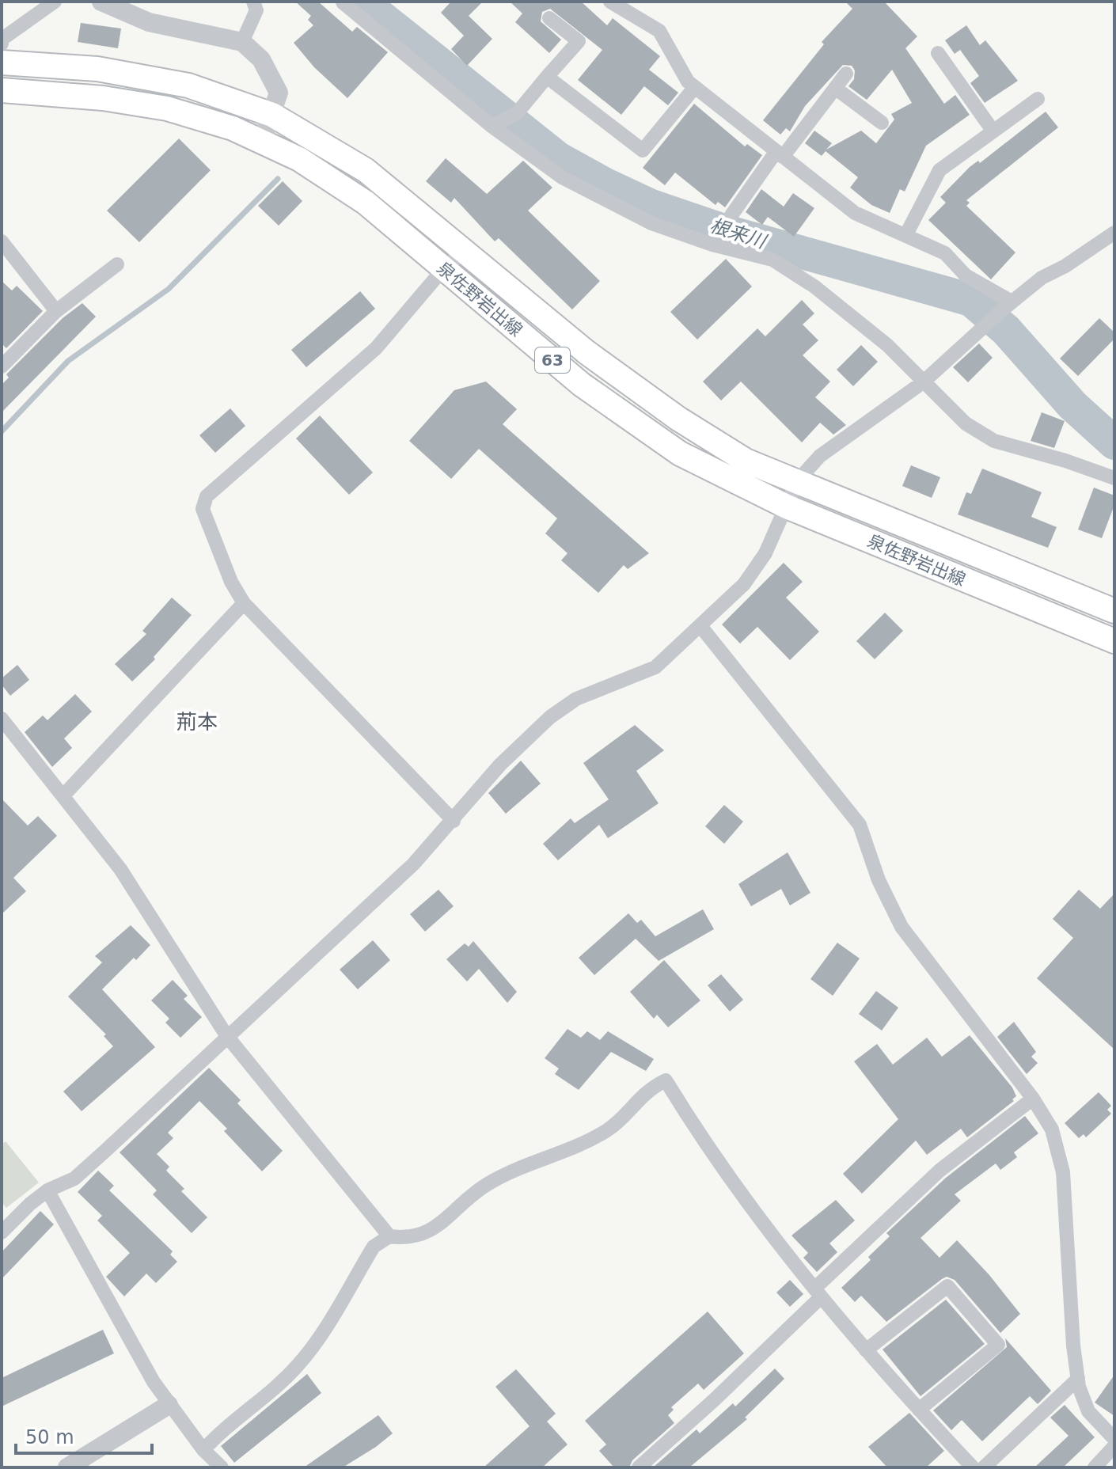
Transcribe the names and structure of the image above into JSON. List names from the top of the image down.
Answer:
{
  "streets": {
    "main road": ["泉佐野岩出線", "63"]
  },
  "districts": ["荊本"],
  "water": ["根来川"],
  "scale_bar": "50 m"
}
